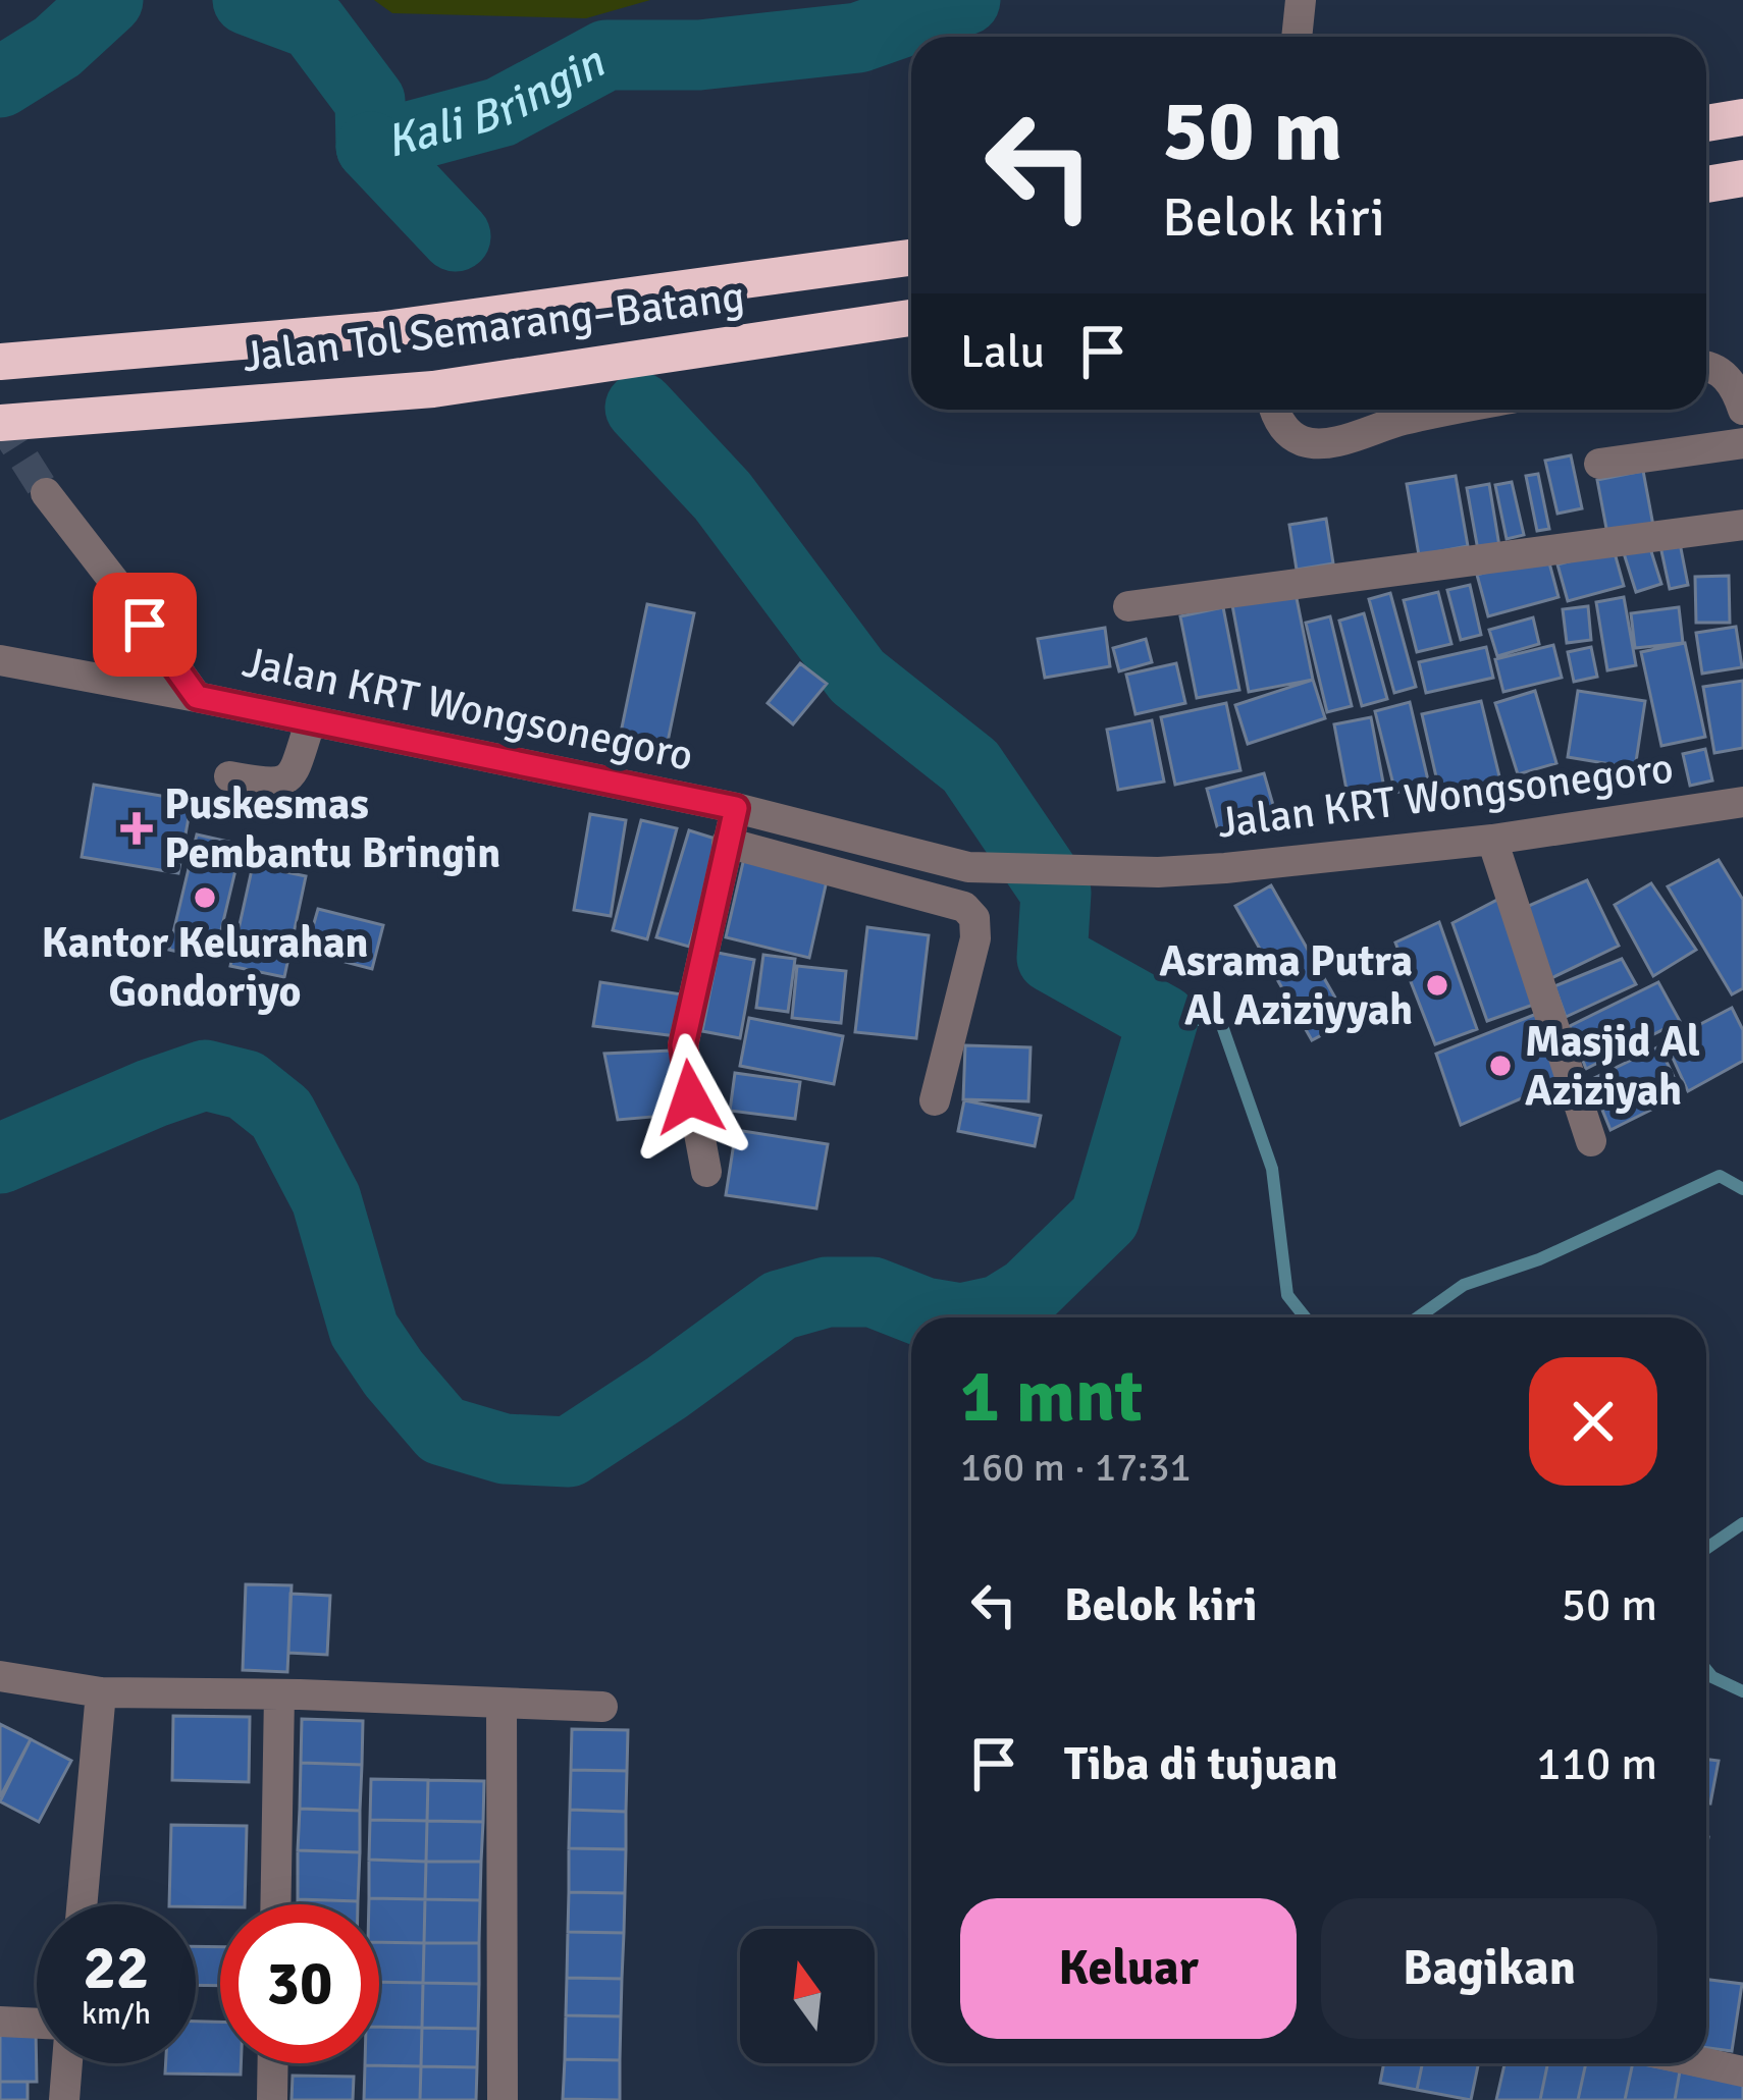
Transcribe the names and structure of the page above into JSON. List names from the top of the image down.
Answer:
{
  "streets": {
    "highway": ["Jalan Tol Semarang–Batang"],
    "street": ["Jalan KRT Wongsonegoro"]
  },
  "water": ["Kali Bringin"],
  "places": {
    "health": ["Puskesmas Pembantu Bringin"],
    "other": ["Kantor Kelurahan Gondoriyo", "Asrama Putra Al Aziziyyah", "Masjid Al Aziziyah"]
  },
  "north": "top",
  "page": {
    "turn": ["50 m", "Belok kiri"],
    "then": "Lalu",
    "heading": ["1 mnt", "160 m · 17:31"],
    "list": [
      {
        "name": "Belok kiri",
        "value": "50 m"
      },
      {
        "name": "Tiba di tujuan",
        "value": "110 m"
      }
    ],
    "buttons": ["Keluar", "Bagikan"],
    "speed": "22 km/h",
    "limit": "30"
  }
}
